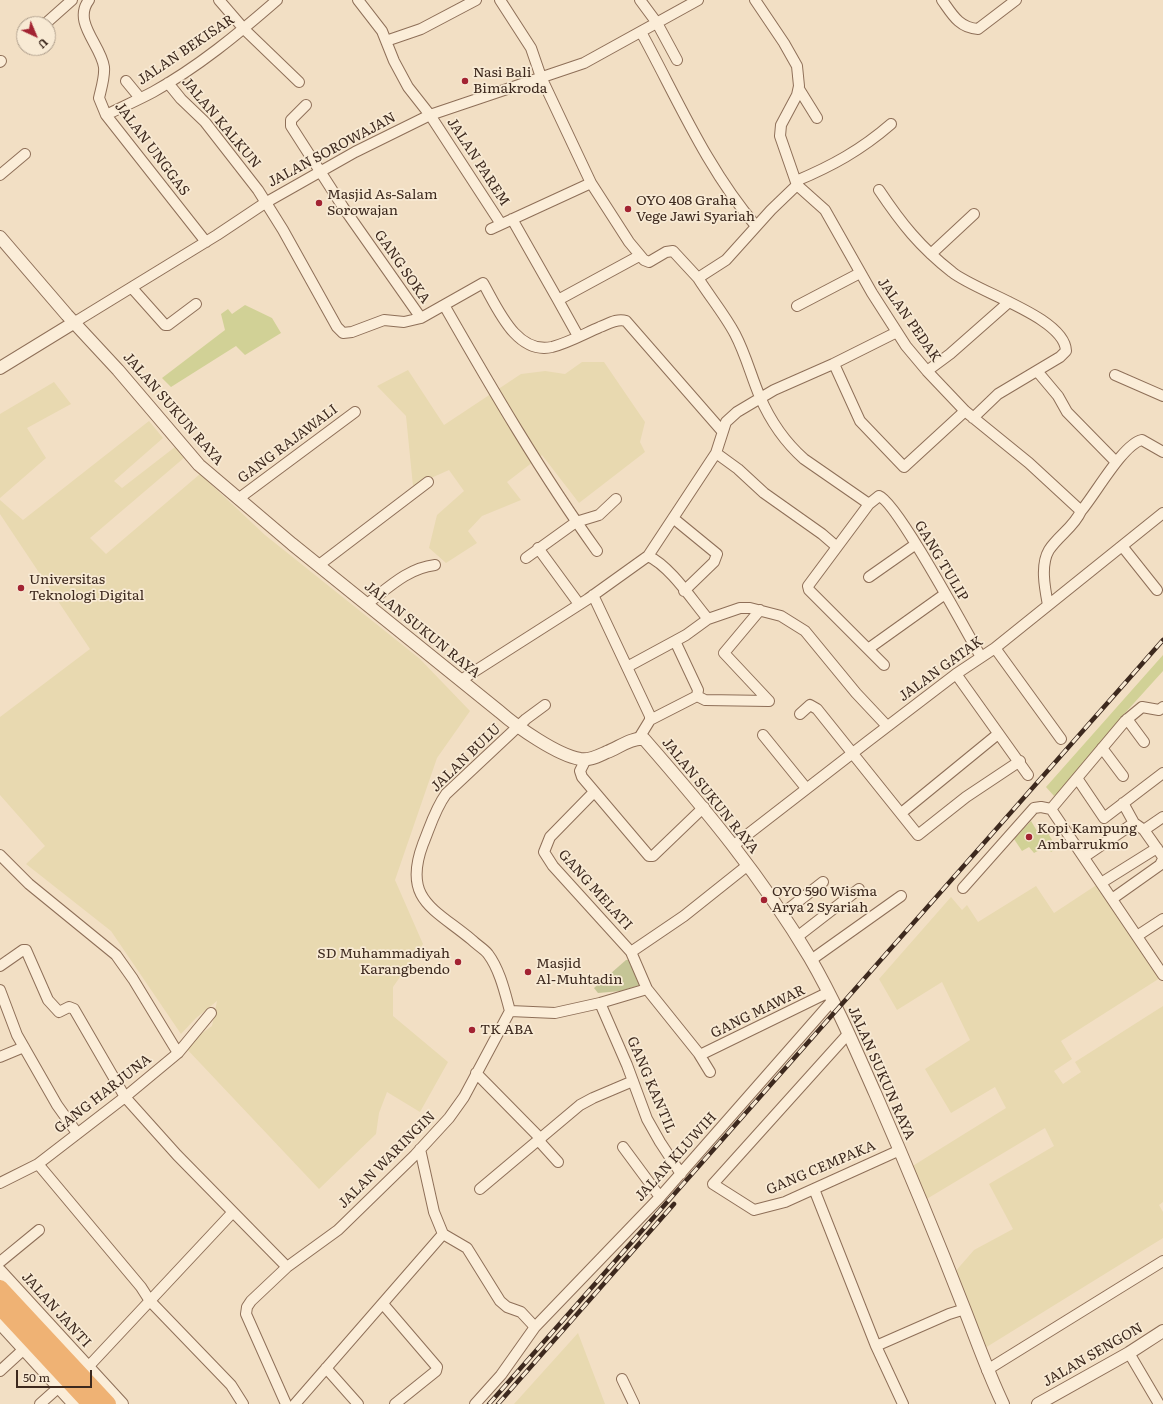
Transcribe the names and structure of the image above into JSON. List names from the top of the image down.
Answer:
{
  "streets": {
    "street": [
      "JALAN BEKISAR",
      "JALAN KALKUN",
      "JALAN UNGGAS",
      "JALAN SOROWAJAN",
      "JALAN PAREM",
      "GANG SOKA",
      "JALAN PEDAK",
      "JALAN SUKUN RAYA",
      "GANG RAJAWALI",
      "GANG TULIP",
      "JALAN GATAK",
      "JALAN BULU",
      "GANG MELATI",
      "GANG MAWAR",
      "GANG KANTIL",
      "GANG HARJUNA",
      "JALAN KLUWIH",
      "JALAN WARINGIN",
      "GANG CEMPAKA",
      "JALAN JANTI",
      "JALAN SENGON"
    ]
  },
  "crossings": [
    ["JALAN BEKISAR", "JALAN KALKUN"],
    ["JALAN BEKISAR", "JALAN UNGGAS"],
    ["JALAN KALKUN", "JALAN SOROWAJAN"],
    ["JALAN KALKUN", "GANG SOKA"],
    ["JALAN UNGGAS", "JALAN SOROWAJAN"],
    ["JALAN SOROWAJAN", "JALAN PAREM"],
    ["JALAN SOROWAJAN", "GANG SOKA"],
    ["JALAN SOROWAJAN", "JALAN SUKUN RAYA"],
    ["JALAN SUKUN RAYA", "GANG RAJAWALI"],
    ["JALAN SUKUN RAYA", "JALAN GATAK"],
    ["JALAN SUKUN RAYA", "JALAN BULU"],
    ["JALAN SUKUN RAYA", "GANG MAWAR"],
    ["JALAN SUKUN RAYA", "JALAN KLUWIH"],
    ["JALAN SUKUN RAYA", "GANG CEMPAKA"],
    ["GANG TULIP", "JALAN GATAK"],
    ["JALAN BULU", "JALAN WARINGIN"],
    ["GANG MAWAR", "JALAN KLUWIH"],
    ["GANG KANTIL", "JALAN KLUWIH"]
  ],
  "places": [
    "Nasi Bali Bimakroda",
    "Masjid As-Salam Sorowajan",
    "OYO 408 Graha Vege Jawi Syariah",
    "Universitas Teknologi Digital",
    "Kopi Kampung Ambarrukmo",
    "OYO 590 Wisma Arya 2 Syariah",
    "SD Muhammadiyah Karangbendo",
    "Masjid Al-Muhtadin",
    "TK ABA"
  ],
  "scale_bar": "50 m",
  "north": "bottom right"
}
